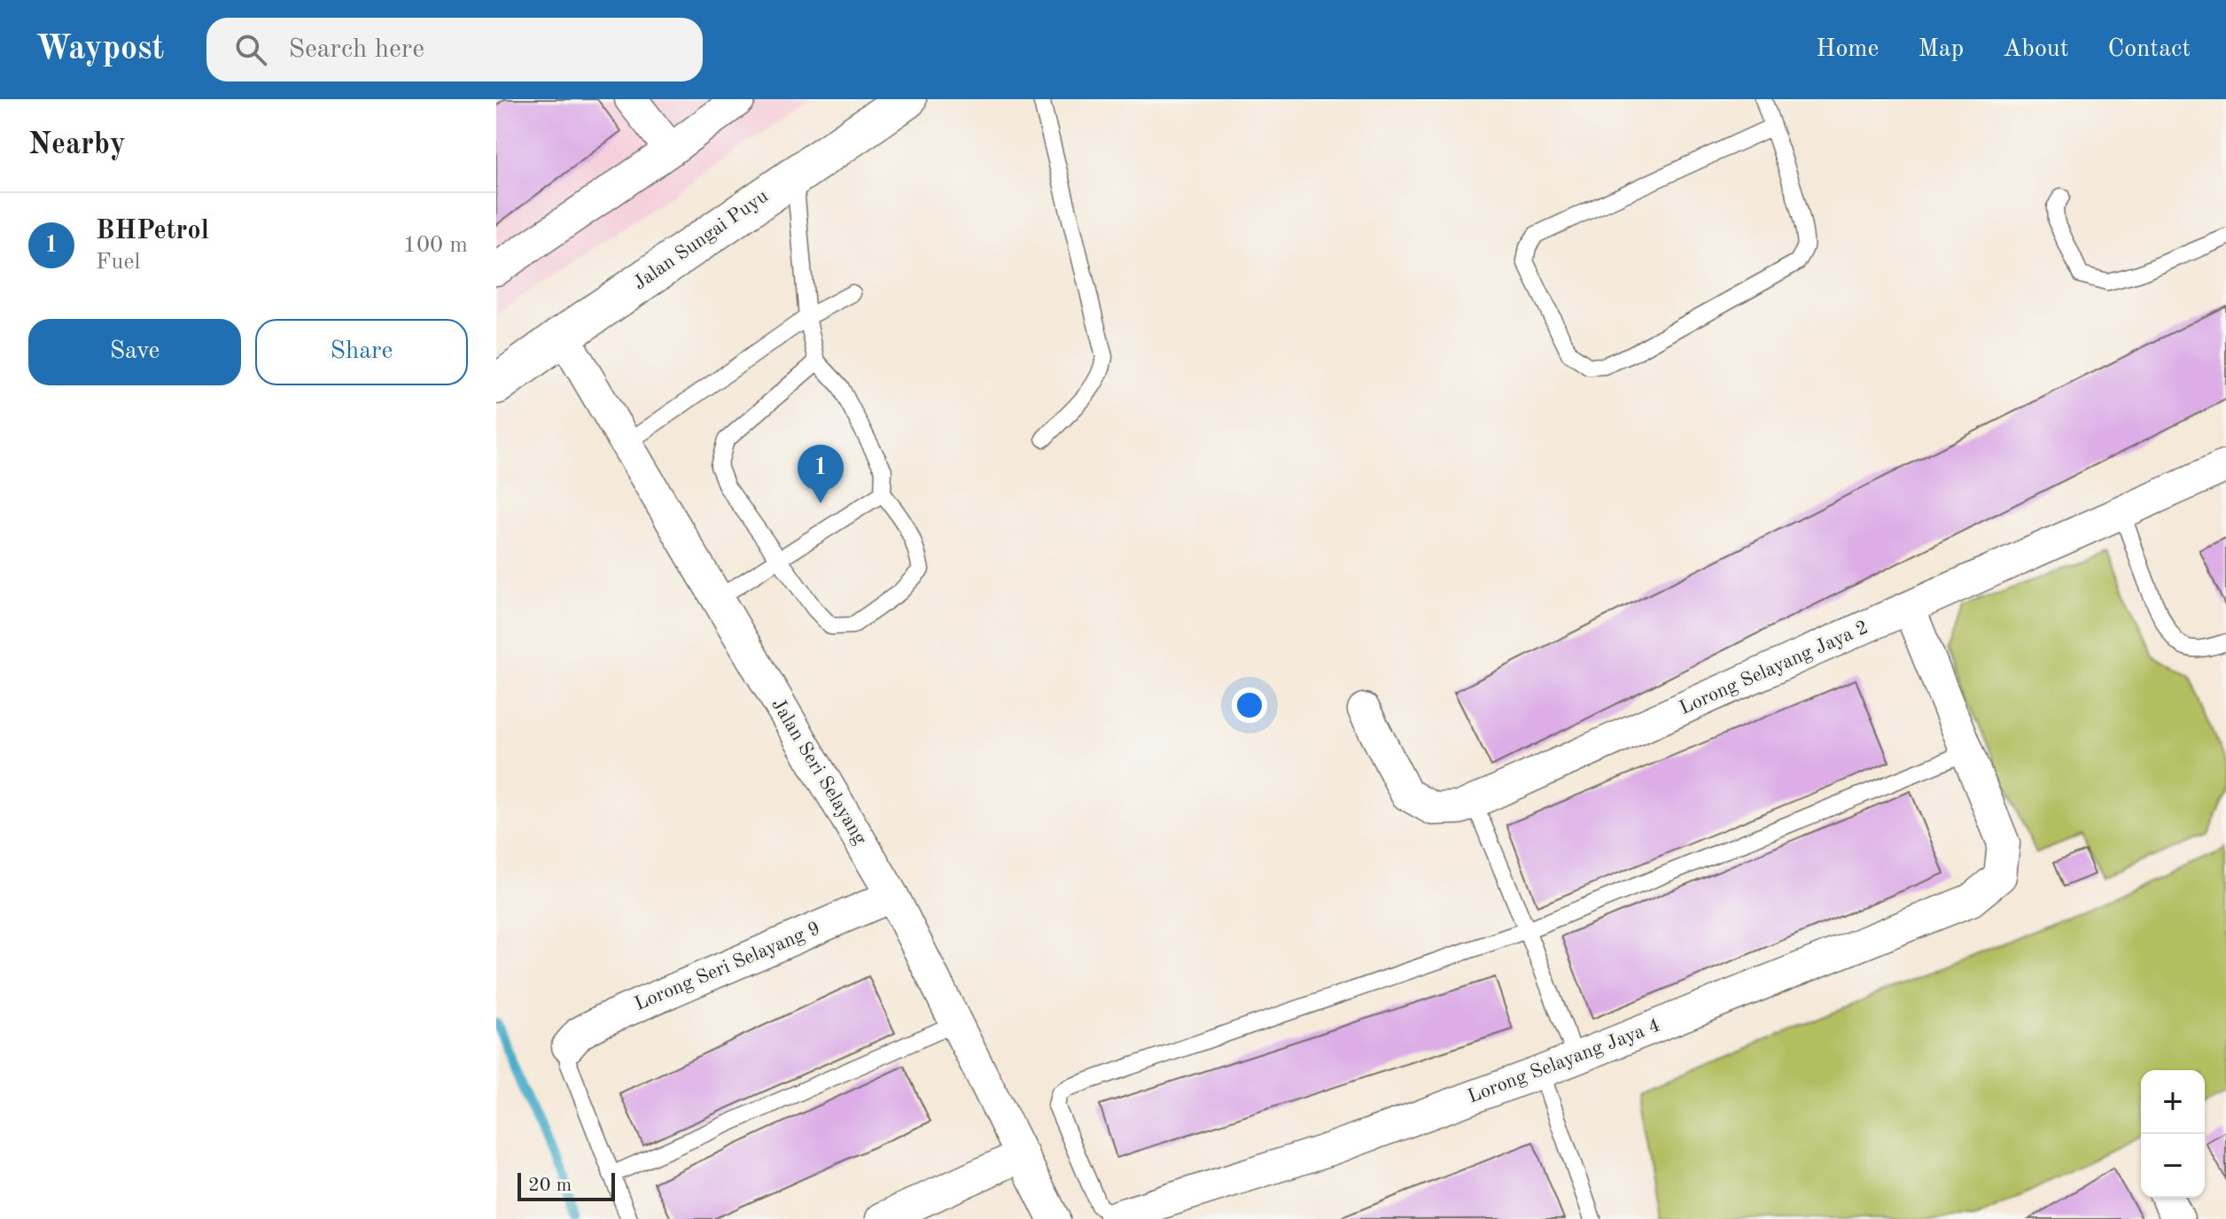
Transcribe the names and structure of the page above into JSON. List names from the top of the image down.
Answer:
{
  "streets": {
    "main road": ["Jalan Sungai Puyu"],
    "street": [
      "Lorong Selayang Jaya 2",
      "Jalan Seri Selayang",
      "Lorong Seri Selayang 9",
      "Lorong Selayang Jaya 4"
    ]
  },
  "crossings": [
    ["Jalan Sungai Puyu", "Jalan Seri Selayang"],
    ["Jalan Seri Selayang", "Lorong Seri Selayang 9"]
  ],
  "scale_bar": "20 m",
  "page": {
    "header": "Waypost",
    "search": "Search here",
    "nav": [
      "Home",
      "Map",
      "About",
      "Contact"
    ],
    "heading": "Nearby",
    "list": [
      {
        "mark": "1",
        "name": "BHPetrol",
        "note": "Fuel",
        "value": "100 m"
      }
    ],
    "buttons": ["Save", "Share"],
    "pins": "1",
    "map_buttons": ["+", "−"],
    "scale": "20 m"
  }
}
